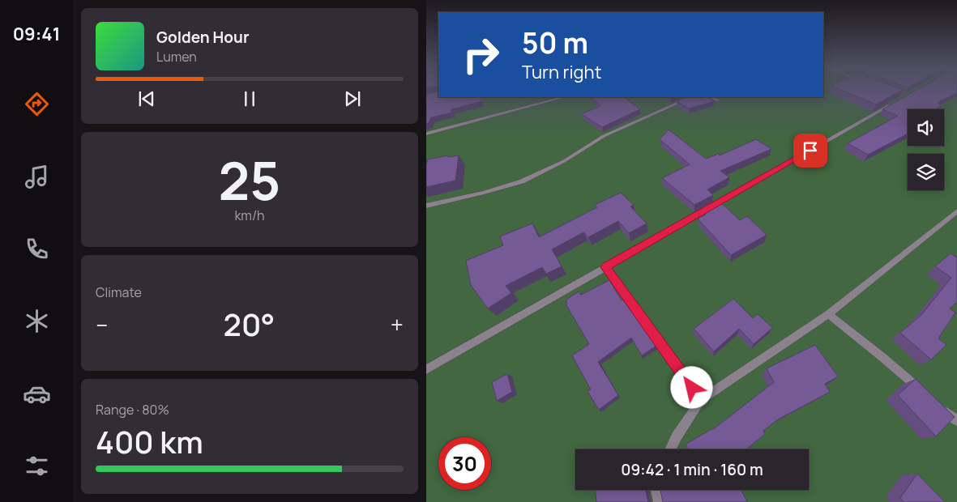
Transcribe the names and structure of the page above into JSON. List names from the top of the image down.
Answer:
{
  "page": {
    "tabs": "09:41",
    "turn": ["50 m", "Turn right"],
    "song": ["Golden Hour", "Lumen"],
    "tile": [
      ["25", "km/h"],
      "Climate",
      ["Range · 80%", "400 km"]
    ],
    "heat": ["−", "20°", "+"],
    "limit": "30",
    "trip": "09:42 · 1 min · 160 m"
  }
}
